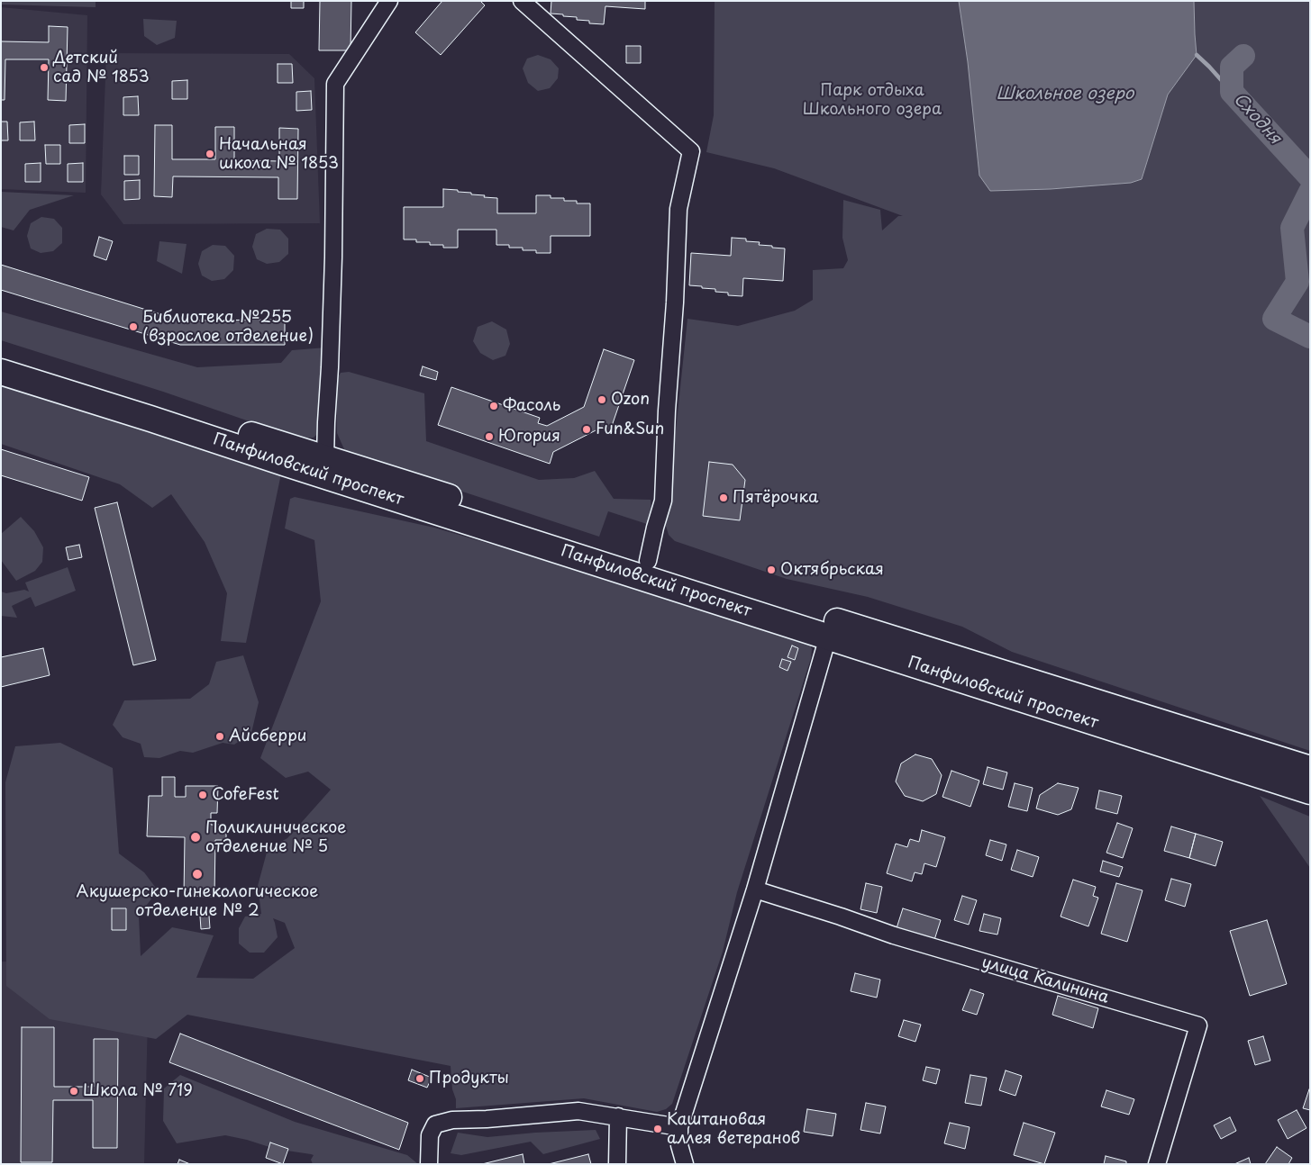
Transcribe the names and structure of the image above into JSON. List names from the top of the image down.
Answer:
{
  "streets": {
    "main road": ["Панфиловский проспект"],
    "street": ["улица Калинина"]
  },
  "water": ["Школьное озеро", "Сходня"],
  "parks": ["Парк отдыха Школьного озера"],
  "places": [
    "Детский сад № 1853",
    "Начальная школа № 1853",
    "Библиотека №255 (взрослое отделение)",
    "Ozon",
    "Фасоль",
    "Fun&Sun",
    "Югория",
    "Пятёрочка",
    "Октябрьская",
    "Айсберри",
    "CofeFest",
    "Поликлиническое отделение № 5",
    "Акушерско-гинекологическое отделение № 2",
    "Продукты",
    "Школа № 719",
    "Каштановая аллея ветеранов"
  ]
}
